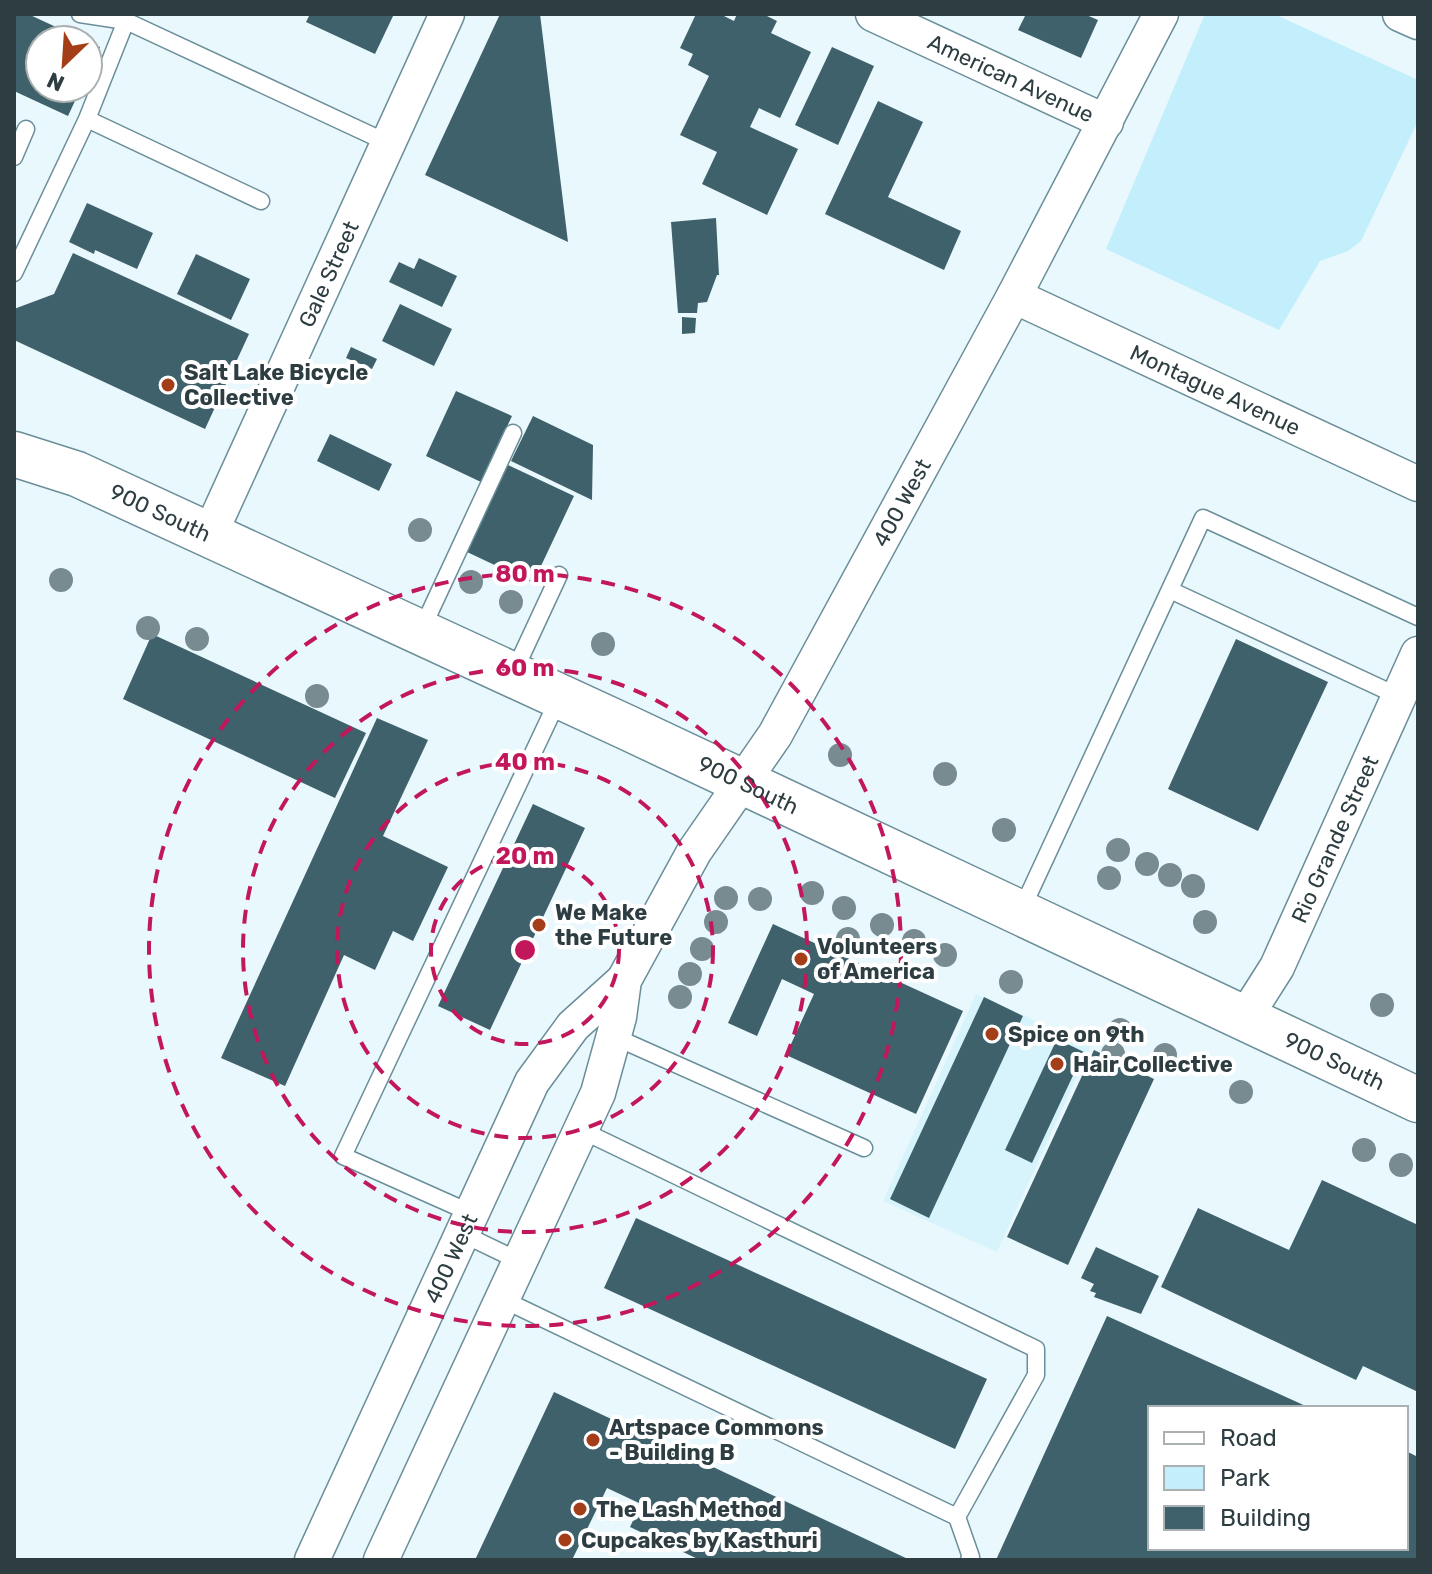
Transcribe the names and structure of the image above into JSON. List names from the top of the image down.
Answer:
{
  "streets": {
    "street": [
      "American Avenue",
      "Gale Street",
      "Montague Avenue",
      "400 West",
      "900 South",
      "Rio Grande Street"
    ]
  },
  "crossings": [
    ["American Avenue", "400 West"],
    ["Gale Street", "900 South"],
    ["Montague Avenue", "400 West"],
    ["400 West", "900 South"],
    ["900 South", "Rio Grande Street"]
  ],
  "places": [
    "Salt Lake Bicycle Collective",
    "We Make the Future",
    "Volunteers of America",
    "Spice on 9th",
    "Hair Collective",
    "Artspace Commons - Building B",
    "The Lash Method",
    "Cupcakes by Kasthuri"
  ],
  "legend": ["Road", "Park", "Building"],
  "north": "bottom left",
  "rings": [
    "80 m",
    "60 m",
    "40 m",
    "20 m"
  ]
}
